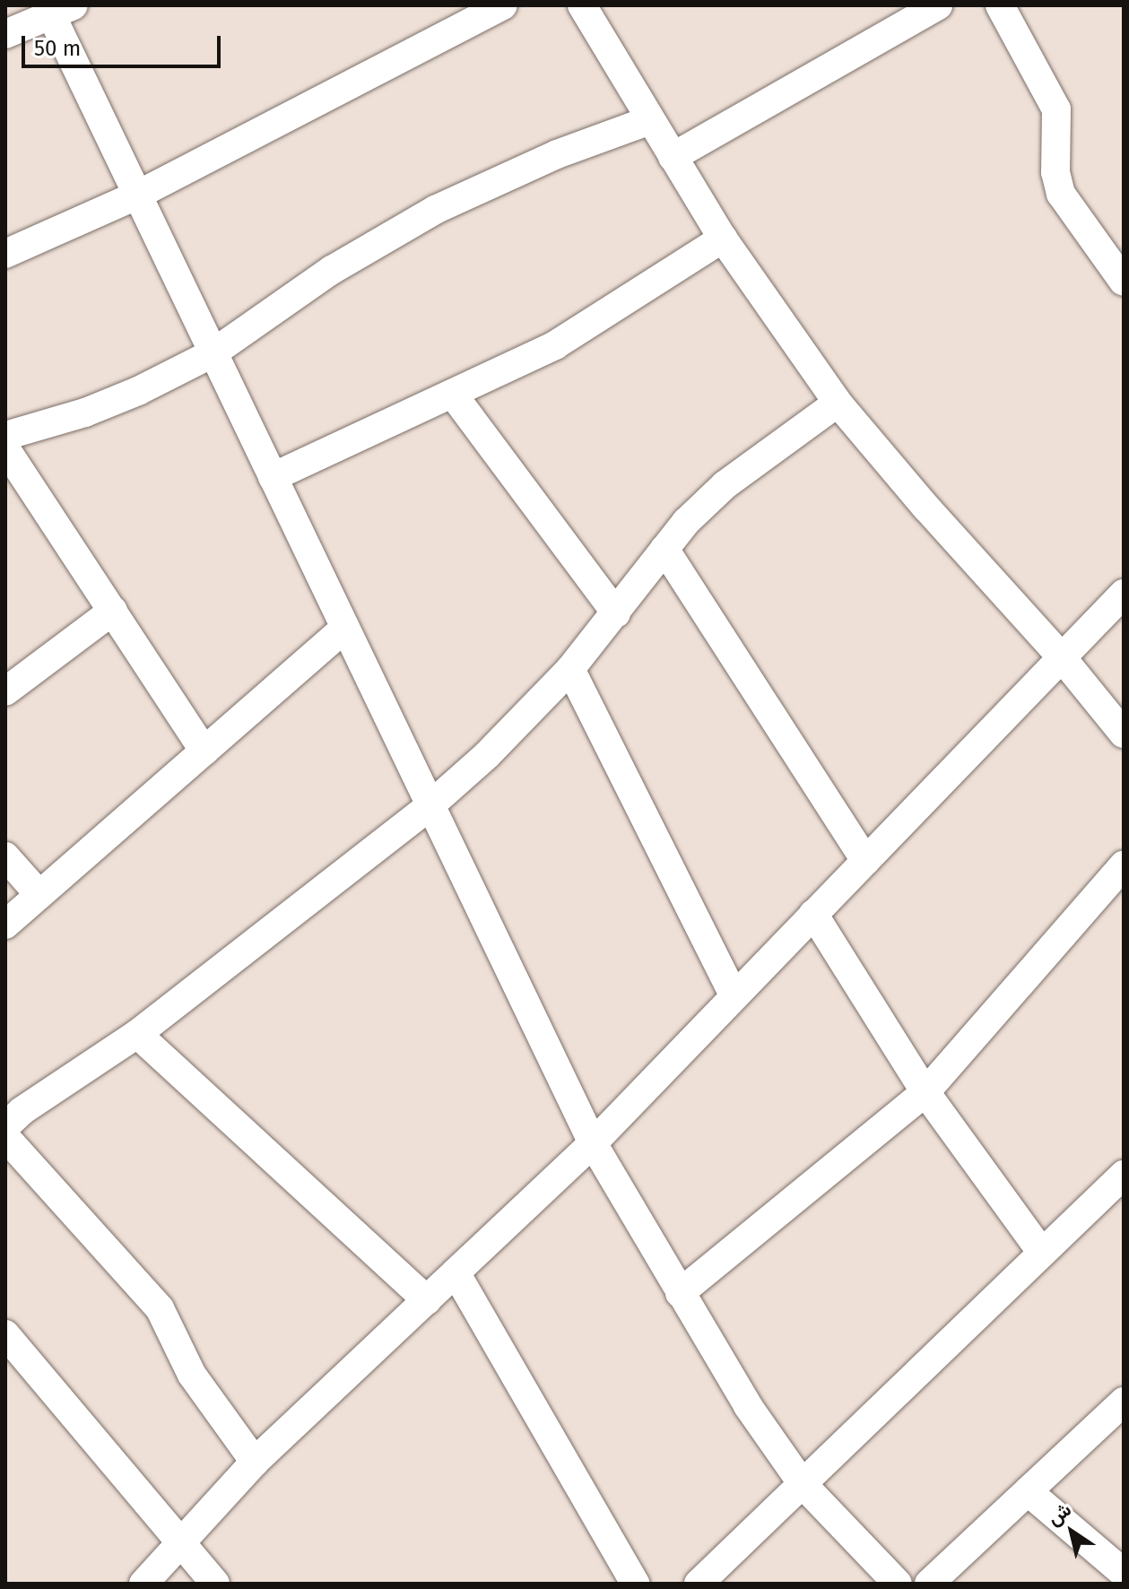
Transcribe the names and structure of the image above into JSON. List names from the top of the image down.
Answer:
{
  "scale_bar": "50 m",
  "north": "top left"
}
